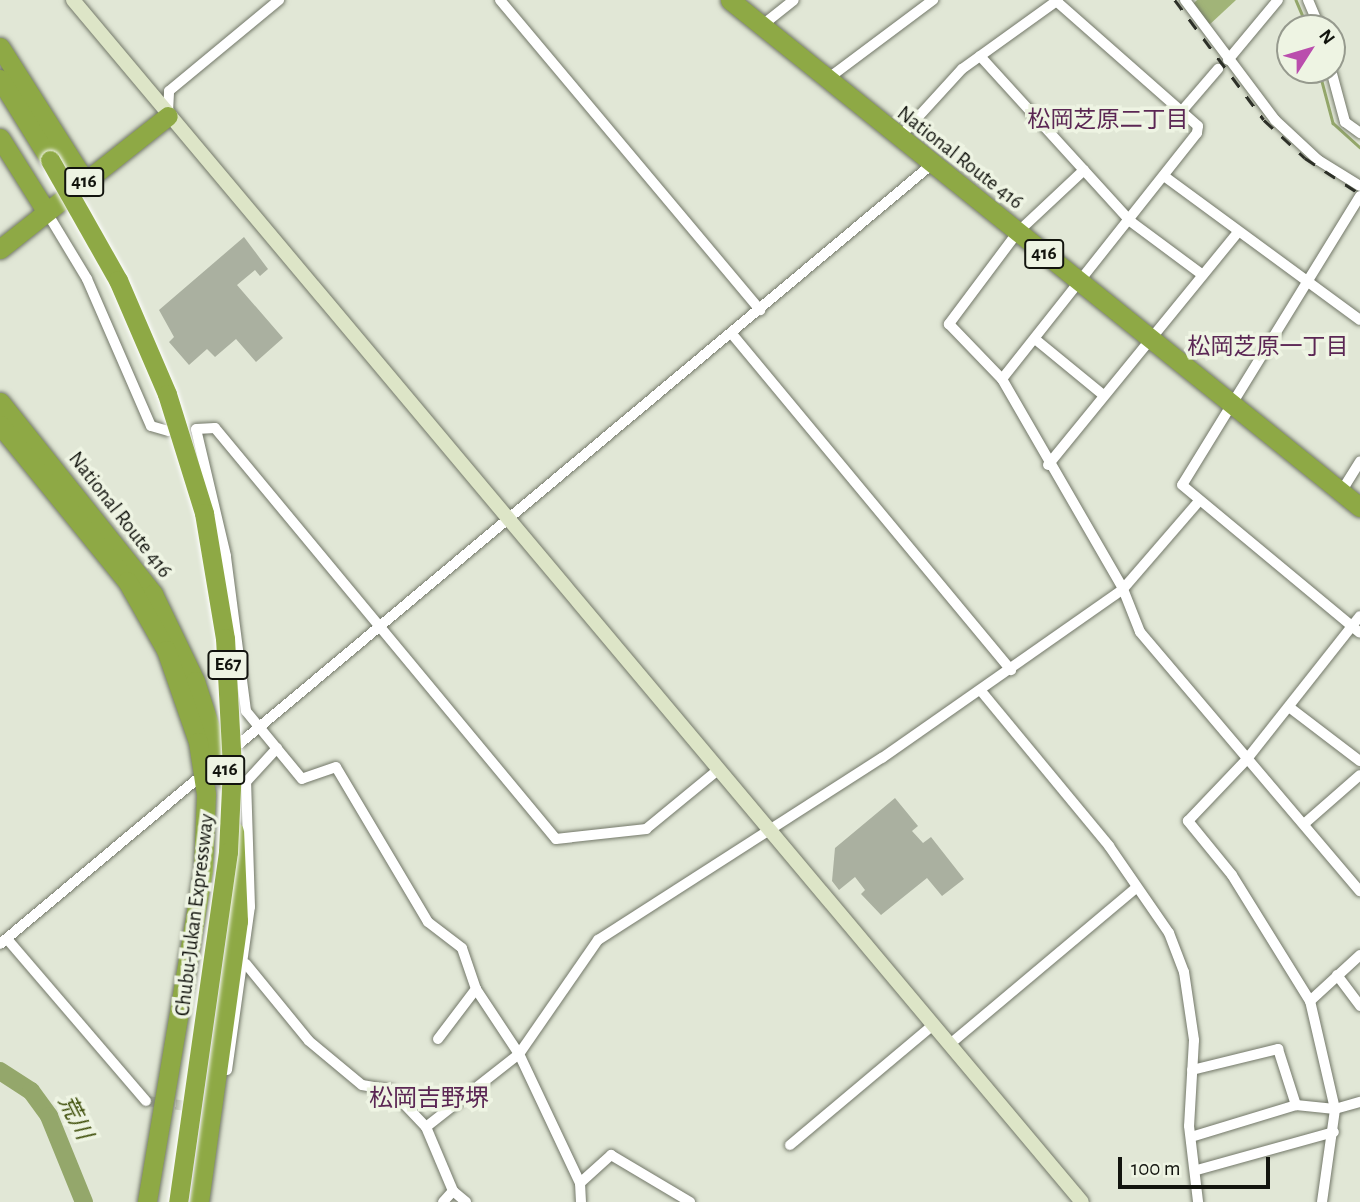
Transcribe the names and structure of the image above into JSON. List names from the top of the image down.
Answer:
{
  "streets": {
    "highway": [
      "National Route 416",
      "416",
      "E67",
      "Chubu-Jukan Expressway"
    ]
  },
  "districts": ["松岡芝原二丁目", "松岡芝原一丁目", "松岡吉野堺"],
  "water": ["荒川"],
  "scale_bar": "100 m",
  "north": "top right"
}
